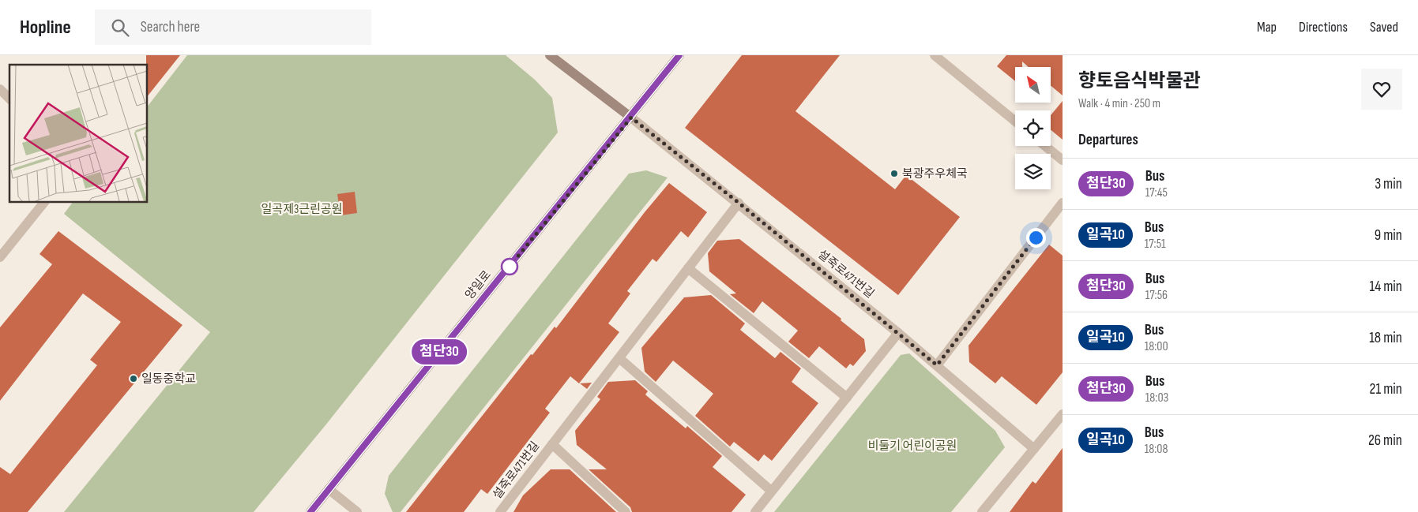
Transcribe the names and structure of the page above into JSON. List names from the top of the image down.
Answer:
{
  "streets": {
    "main road": ["양일로"],
    "street": ["설죽로471번길"]
  },
  "crossings": [
    ["설죽로471번길", "양일로"]
  ],
  "parks": ["일곡제3근린공원", "비둘기 어린이공원"],
  "places": ["북광주우체국", "일동중학교"],
  "lines": ["bus line 첨단30"],
  "north": "top left",
  "page": {
    "header": "Hopline",
    "search": "Search here",
    "nav": ["Map", "Directions", "Saved"],
    "on_map": "첨단30",
    "heading": [
      ["향토음식박물관", "Walk · 4 min · 250 m"],
      "Departures"
    ],
    "list": [
      {
        "mark": "첨단30",
        "name": "Bus",
        "note": "17:45",
        "value": "3 min"
      },
      {
        "mark": "일곡10",
        "name": "Bus",
        "note": "17:51",
        "value": "9 min"
      },
      {
        "mark": "첨단30",
        "name": "Bus",
        "note": "17:56",
        "value": "14 min"
      },
      {
        "mark": "일곡10",
        "name": "Bus",
        "note": "18:00",
        "value": "18 min"
      },
      {
        "mark": "첨단30",
        "name": "Bus",
        "note": "18:03",
        "value": "21 min"
      },
      {
        "mark": "일곡10",
        "name": "Bus",
        "note": "18:08",
        "value": "26 min"
      }
    ]
  }
}
